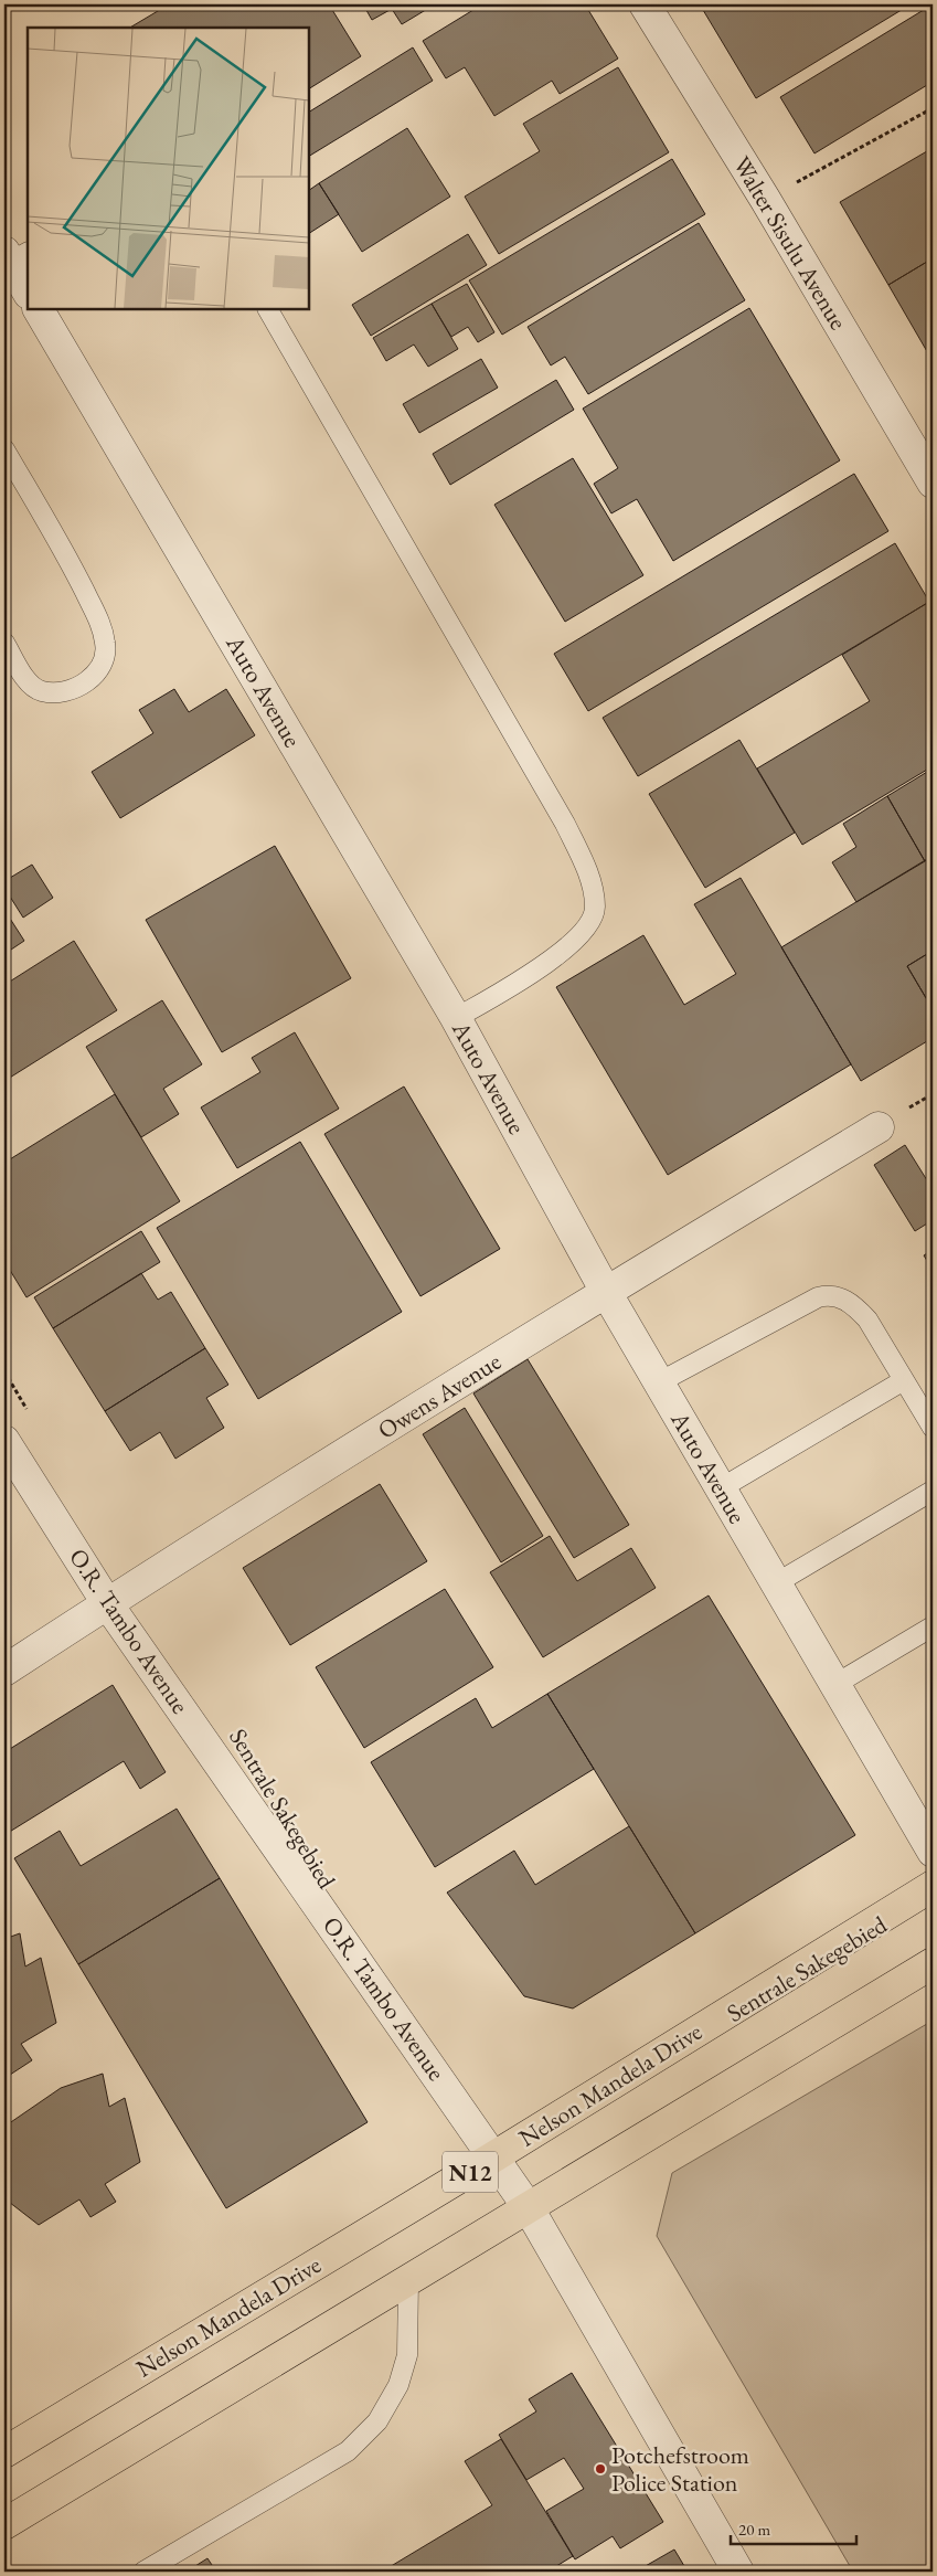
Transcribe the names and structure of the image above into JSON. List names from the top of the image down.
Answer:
{
  "streets": {
    "highway": ["Nelson Mandela Drive", "N12"],
    "street": [
      "Walter Sisulu Avenue",
      "Auto Avenue",
      "Owens Avenue",
      "O.R. Tambo Avenue"
    ]
  },
  "crossings": [
    ["Auto Avenue", "Owens Avenue"],
    ["Owens Avenue", "O.R. Tambo Avenue"],
    ["O.R. Tambo Avenue", "Nelson Mandela Drive"],
    ["O.R. Tambo Avenue", "N12"]
  ],
  "places": ["Potchefstroom Police Station"],
  "scale_bar": "20 m"
}
